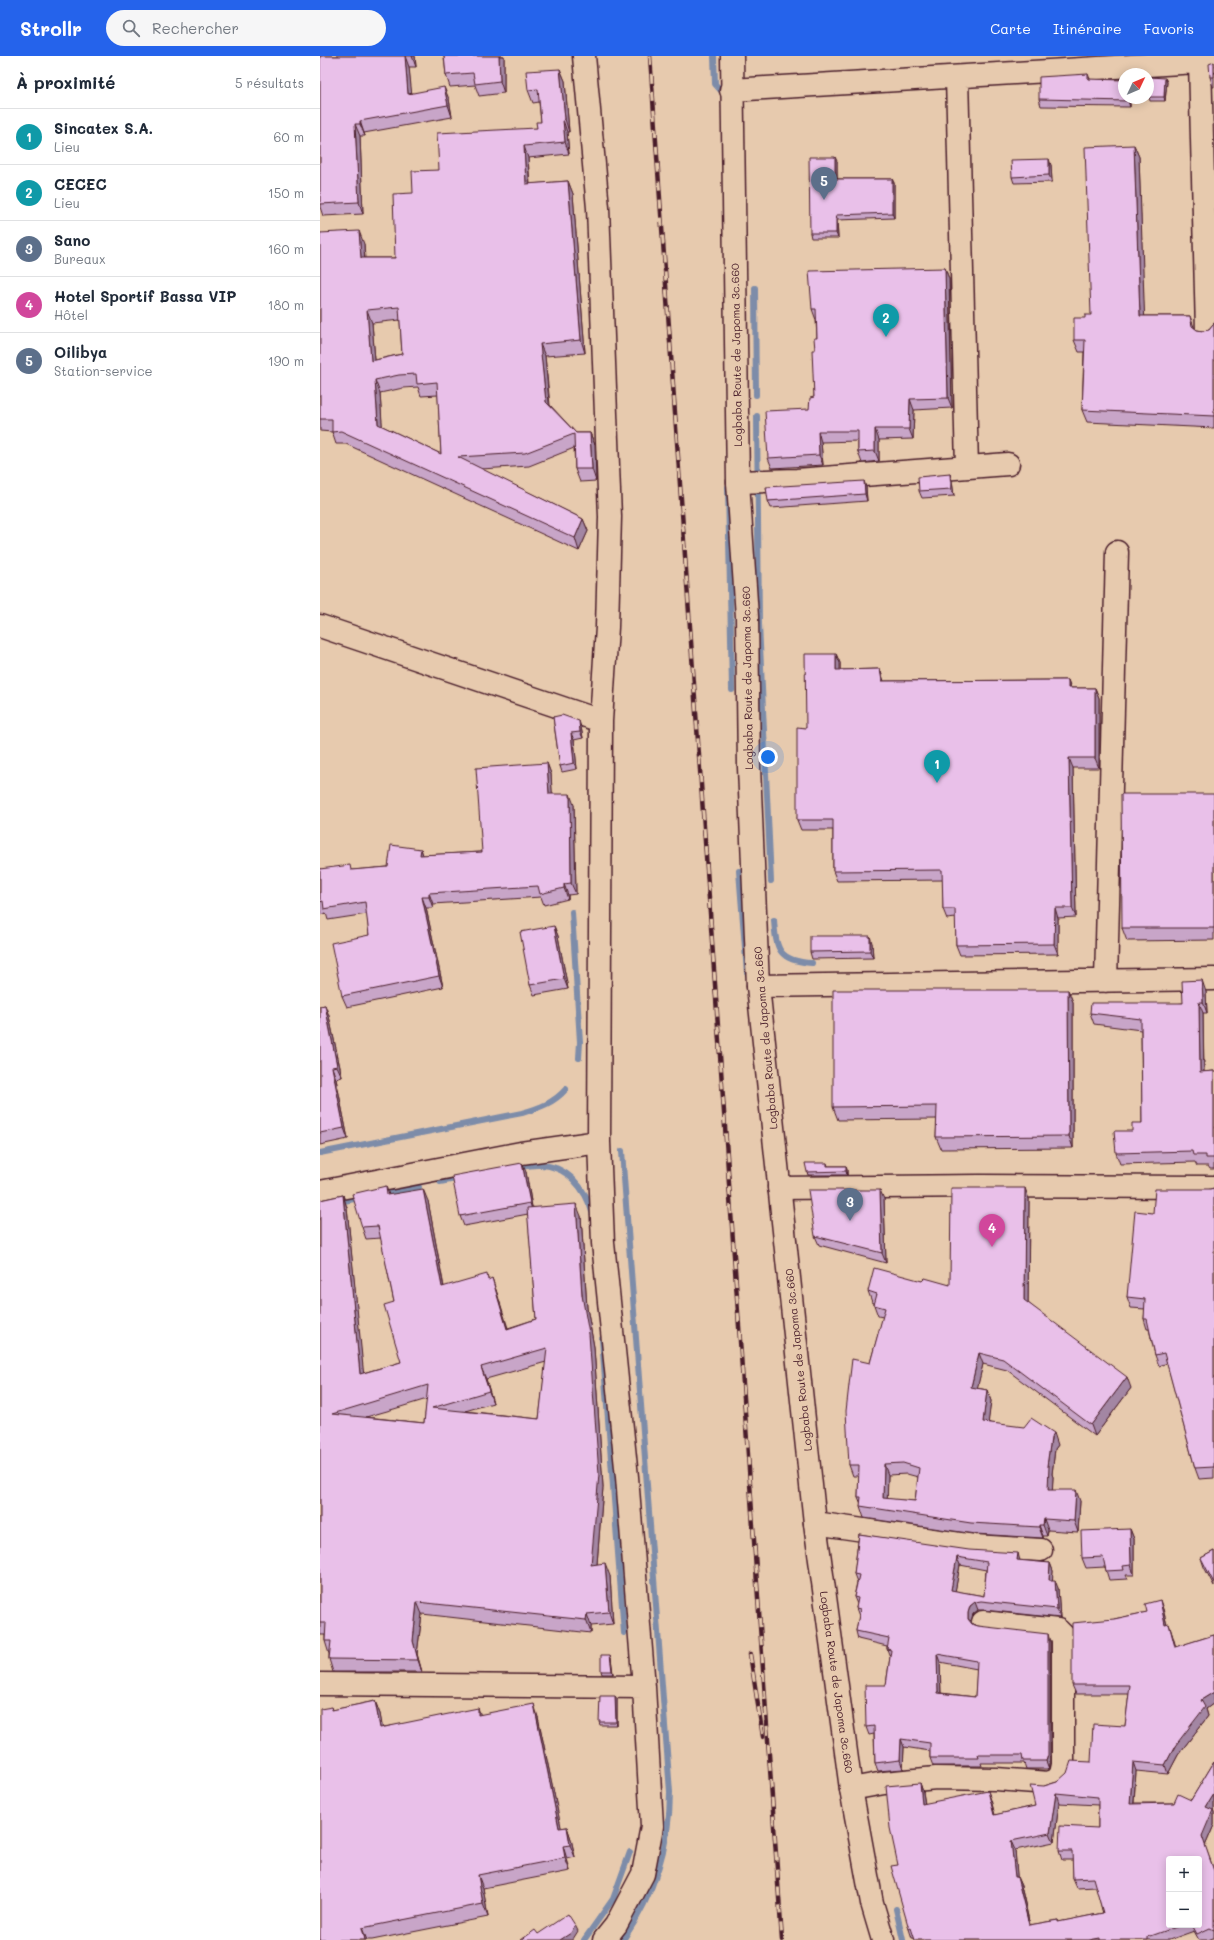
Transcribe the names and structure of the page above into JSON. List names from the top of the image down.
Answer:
{
  "streets": {
    "street": ["Logbaba Route de Japoma 3c.660"]
  },
  "north": "top right",
  "page": {
    "header": "Strollr",
    "search": "Rechercher",
    "nav": ["Carte", "Itinéraire", "Favoris"],
    "heading": ["À proximité", "5 résultats"],
    "list": [
      {
        "mark": "1",
        "name": "Sincatex S.A.",
        "note": "Lieu",
        "value": "60 m"
      },
      {
        "mark": "2",
        "name": "CECEC",
        "note": "Lieu",
        "value": "150 m"
      },
      {
        "mark": "3",
        "name": "Sano",
        "note": "Bureaux",
        "value": "160 m"
      },
      {
        "mark": "4",
        "name": "Hotel Sportif Bassa VIP",
        "note": "Hôtel",
        "value": "180 m"
      },
      {
        "mark": "5",
        "name": "Oilibya",
        "note": "Station-service",
        "value": "190 m"
      }
    ],
    "pins": [
      "5",
      "2",
      "1",
      "3",
      "4"
    ],
    "map_buttons": ["+", "−"]
  }
}
